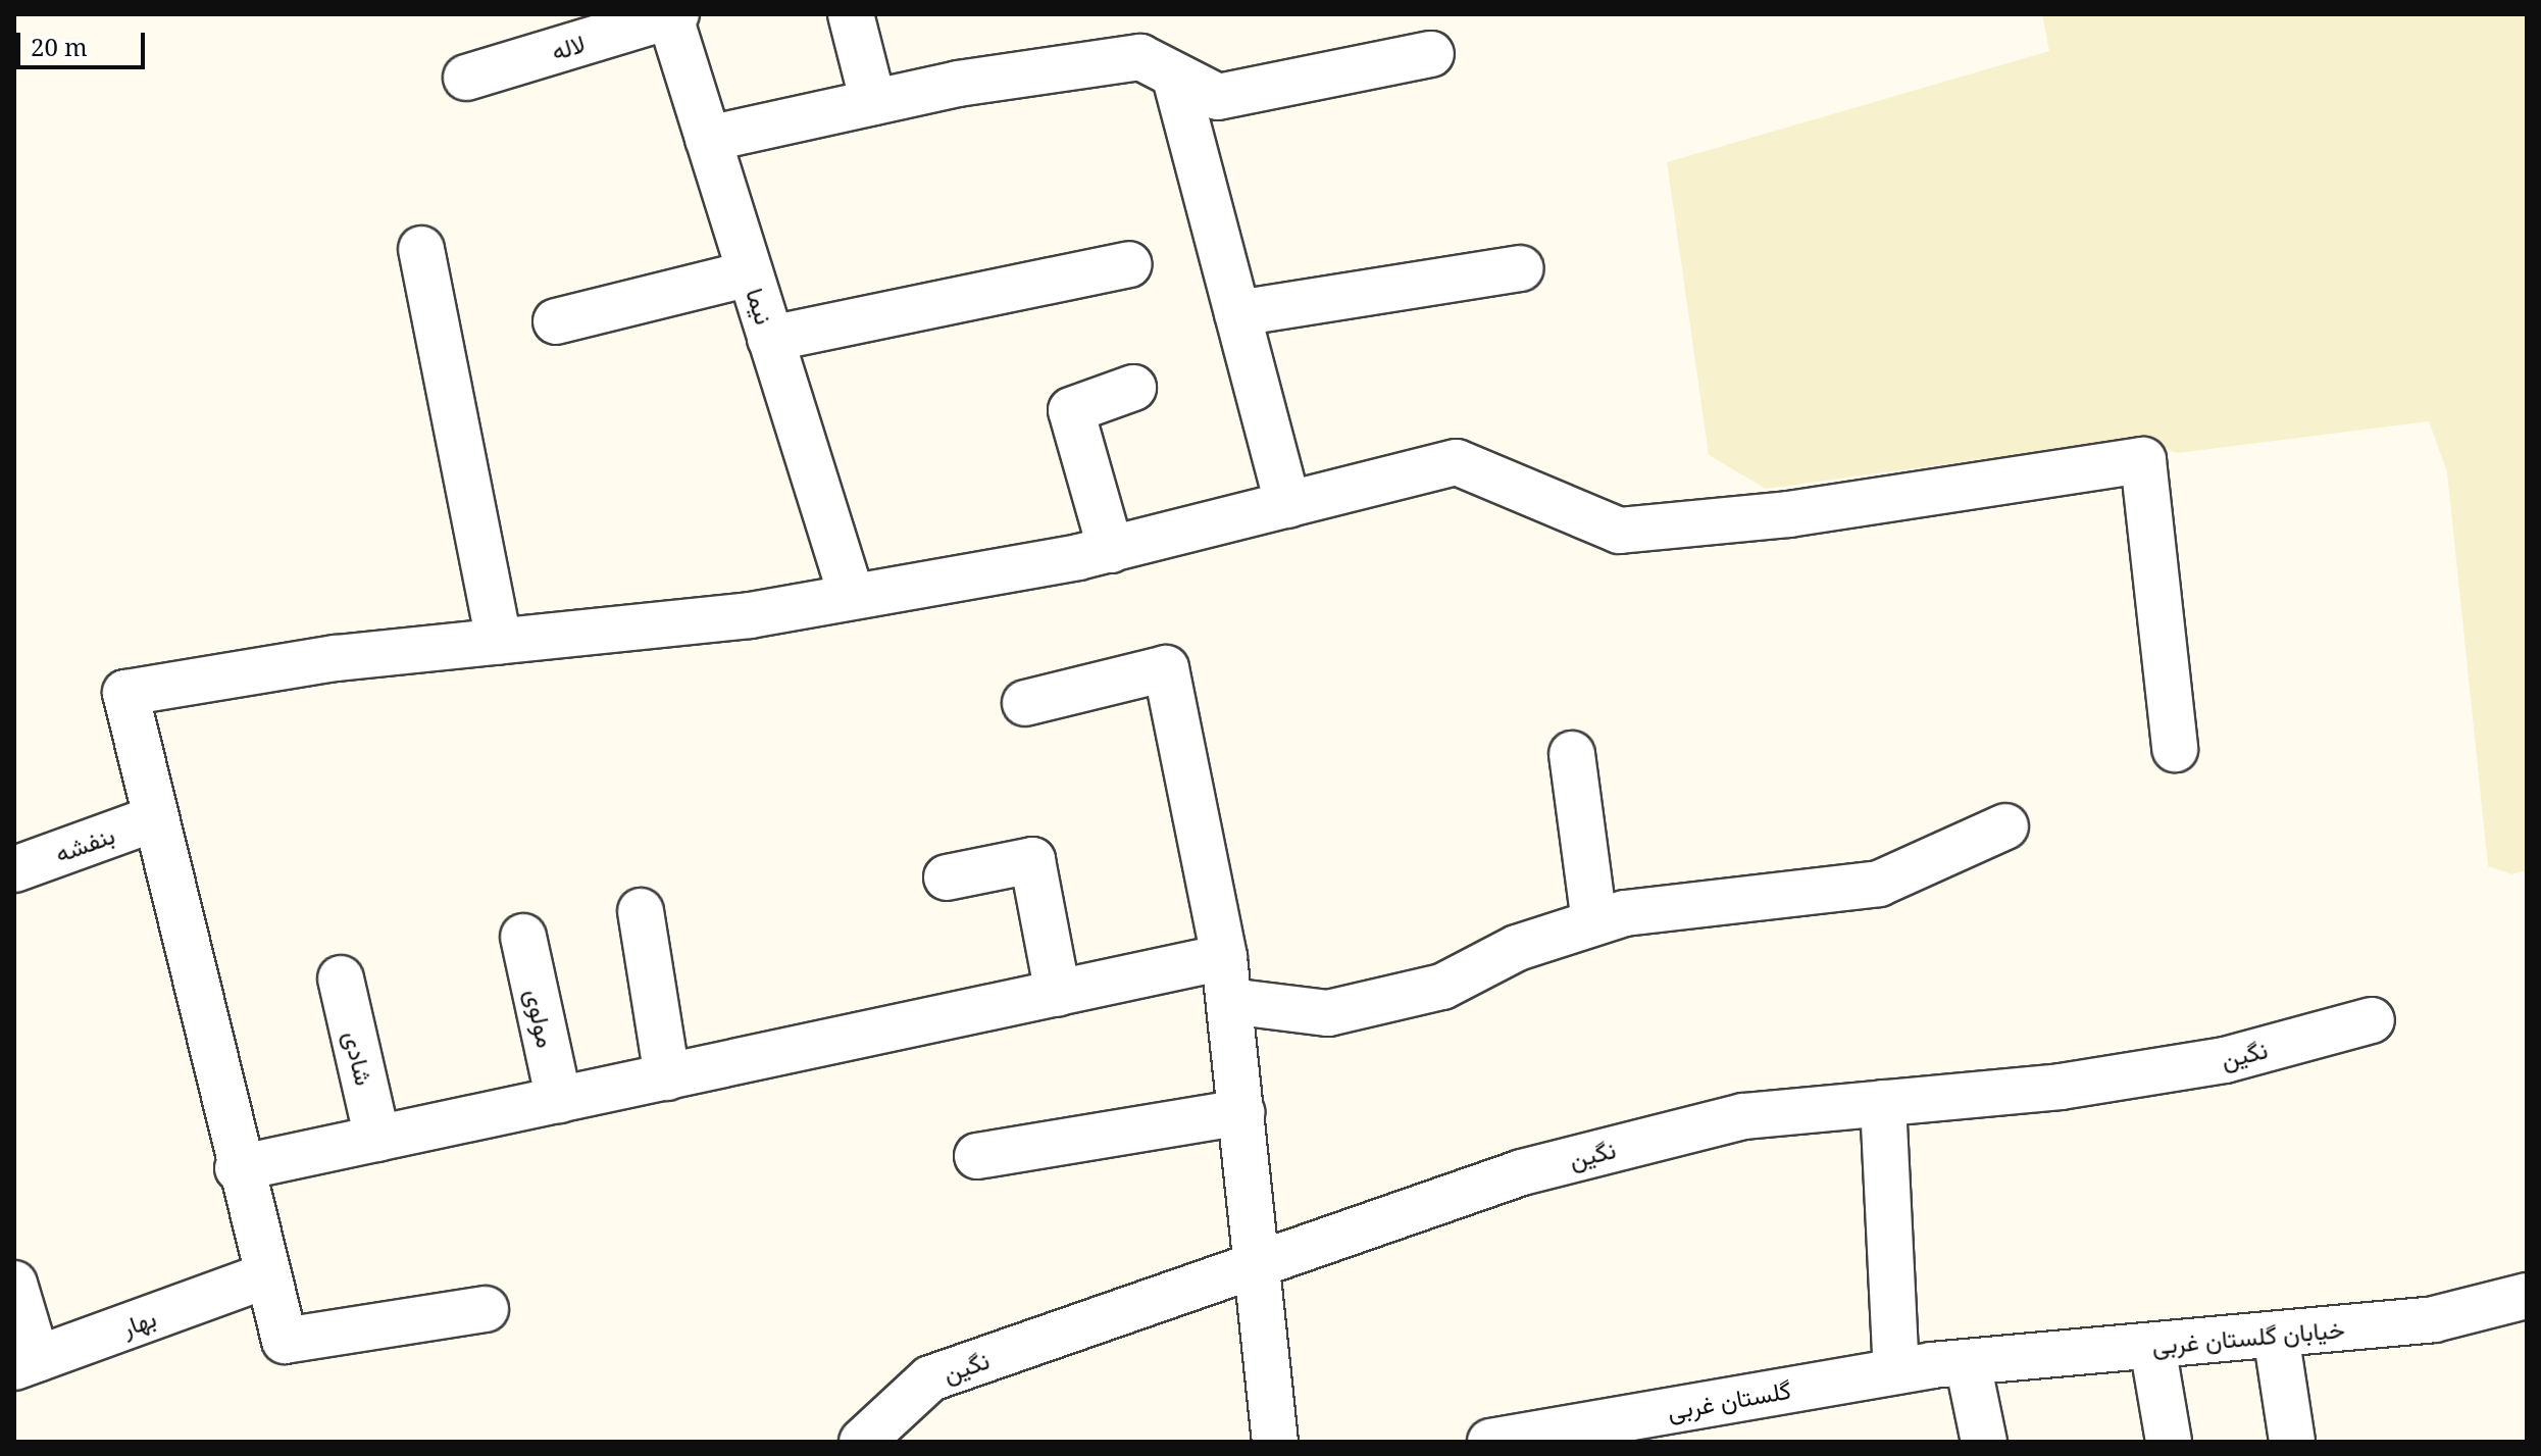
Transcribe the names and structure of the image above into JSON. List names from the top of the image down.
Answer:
{
  "streets": {
    "street": [
      "لاله",
      "نیما",
      "بنفشه",
      "مولوی",
      "نگین",
      "شادی",
      "بهار",
      "خیابان گلستان غربی",
      "گلستان غربی"
    ]
  },
  "crossings": [
    ["لاله", "نیما"],
    ["خیابان گلستان غربی", "گلستان غربی"]
  ],
  "scale_bar": "20 m"
}
